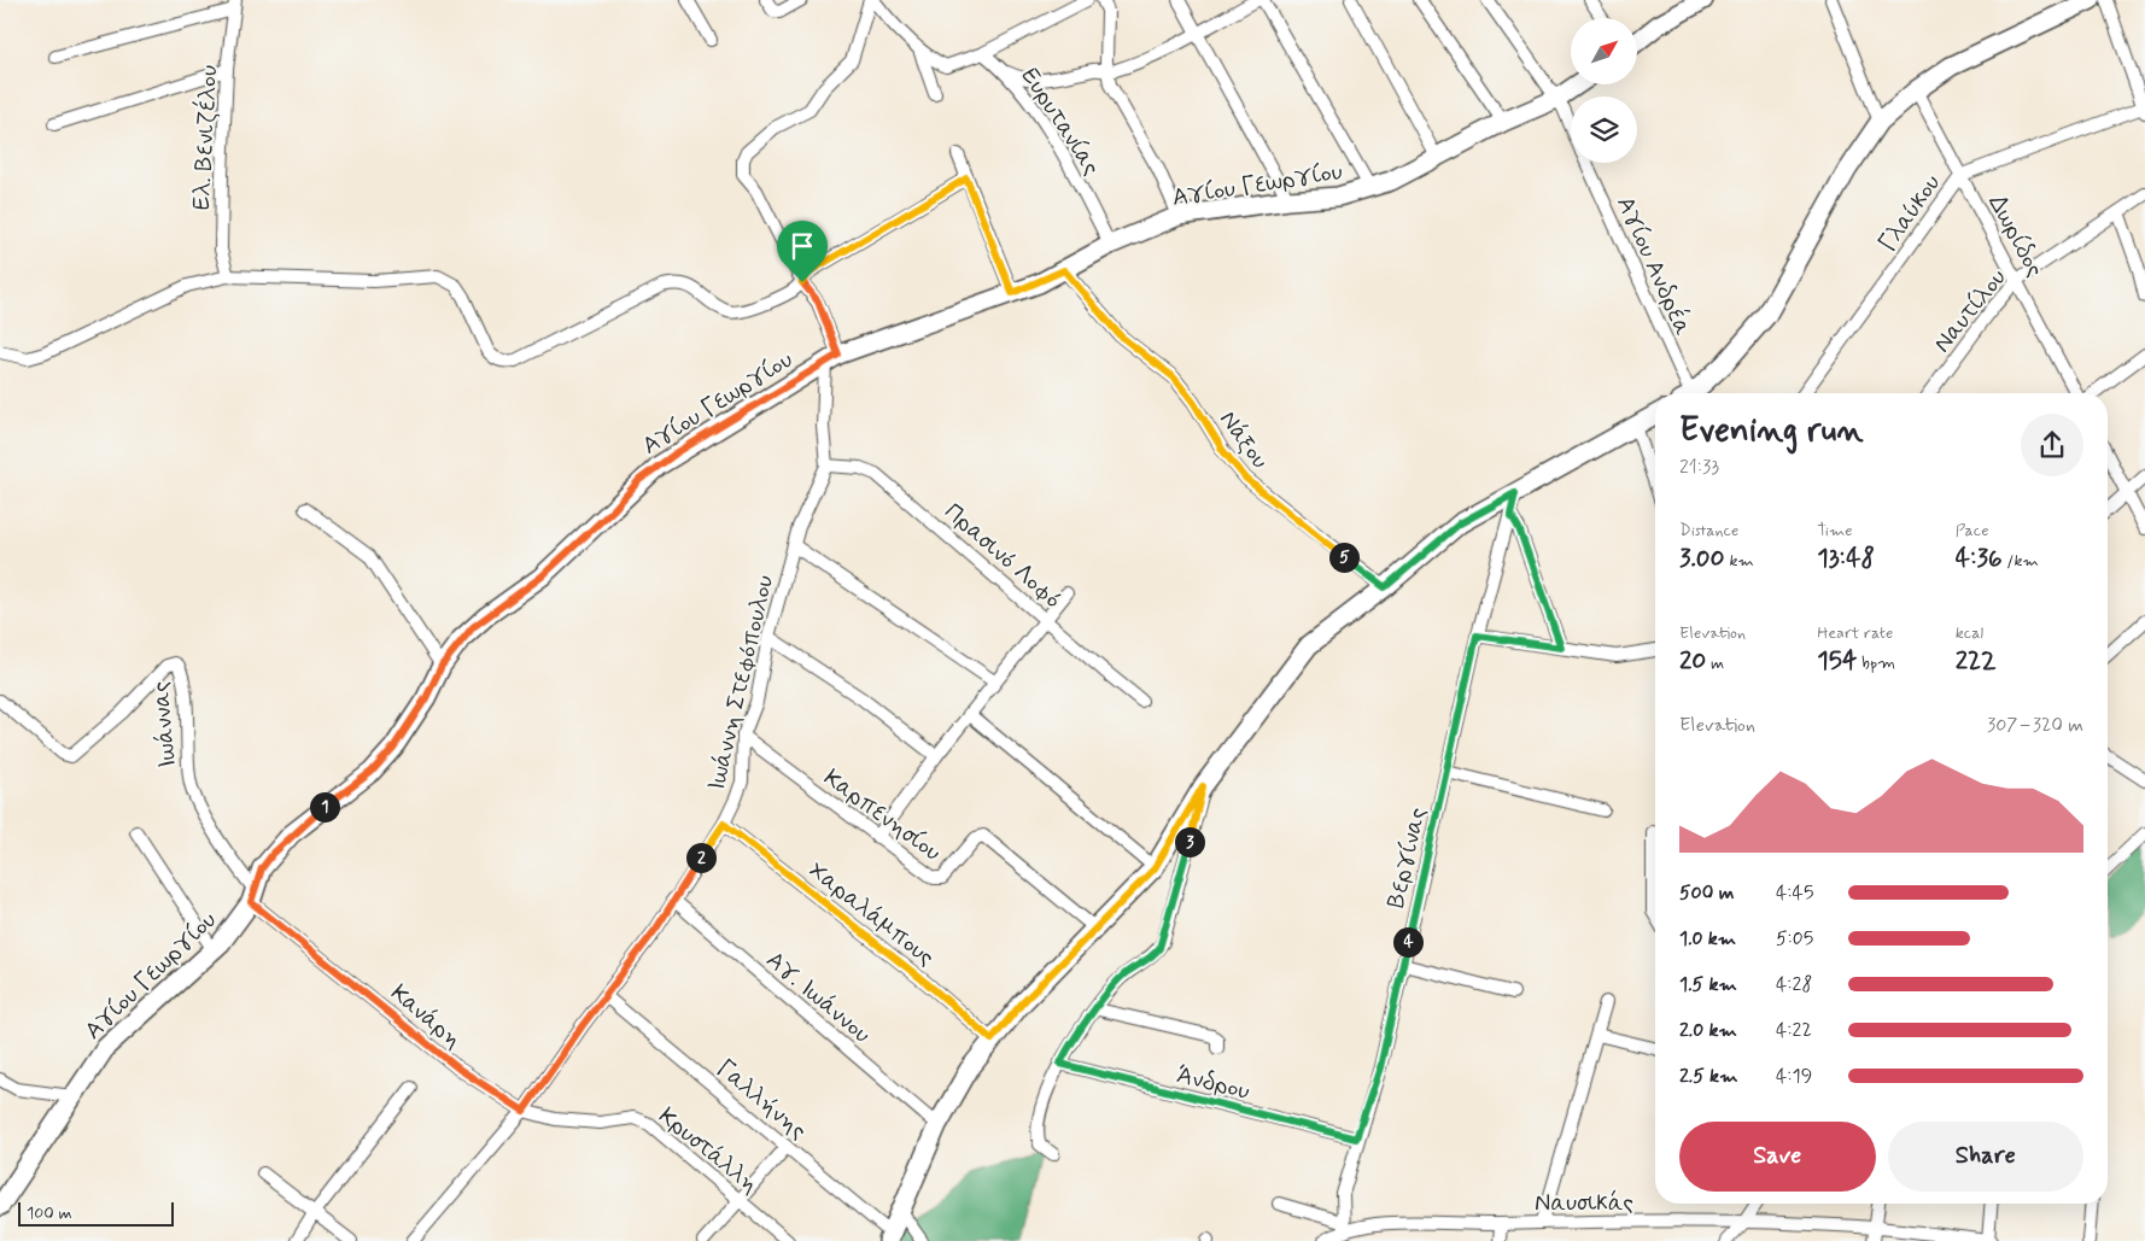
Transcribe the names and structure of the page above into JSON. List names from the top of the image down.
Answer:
{
  "streets": {
    "street": [
      "Ευρυτανίας",
      "Ελ. Βενιζέλου",
      "Αγίου Γεωργίου",
      "Γλαύκου",
      "Δωρίδος",
      "Αγίου Ανδρέα",
      "Ναυτίλου",
      "Νάξου",
      "Πρασινό Λοφό",
      "Ιωάννη Στεφόπουλου",
      "Ιωάννας",
      "Καρπενησίου",
      "Βεργίνας",
      "Χαραλάμπους",
      "Αγ. Ιωάννου",
      "Κανάρη",
      "Άνδρου",
      "Γαλλήνης",
      "Κρυστάλλη",
      "Ναυσικάς"
    ]
  },
  "crossings": [
    ["Ευρυτανίας", "Αγίου Γεωργίου"],
    ["Αγίου Γεωργίου", "Αγίου Ανδρέα"],
    ["Αγίου Γεωργίου", "Νάξου"],
    ["Αγίου Γεωργίου", "Ιωάννη Στεφόπουλου"],
    ["Αγίου Γεωργίου", "Ιωάννας"],
    ["Αγίου Γεωργίου", "Κανάρη"],
    ["Γλαύκου", "Δωρίδος"],
    ["Δωρίδος", "Ναυτίλου"],
    ["Πρασινό Λοφό", "Ιωάννη Στεφόπουλου"],
    ["Ιωάννη Στεφόπουλου", "Καρπενησίου"],
    ["Ιωάννη Στεφόπουλου", "Χαραλάμπους"],
    ["Ιωάννη Στεφόπουλου", "Αγ. Ιωάννου"],
    ["Ιωάννη Στεφόπουλου", "Κανάρη"],
    ["Ιωάννη Στεφόπουλου", "Γαλλήνης"],
    ["Ιωάννη Στεφόπουλου", "Κρυστάλλη"],
    ["Ιωάννας", "Κανάρη"],
    ["Βεργίνας", "Άνδρου"],
    ["Βεργίνας", "Ναυσικάς"],
    ["Κανάρη", "Κρυστάλλη"]
  ],
  "scale_bar": "100 m",
  "north": "top right",
  "page": {
    "heading": ["Evening run", "21:33"],
    "stats": [
      ["Distance", "3.00 km"],
      ["Time", "13:48"],
      ["Pace", "4:36 /km"],
      ["Elevation", "20 m"],
      ["Heart rate", "154 bpm"],
      ["kcal", "222"]
    ],
    "pins": [
      "5",
      "1",
      "3",
      "2",
      "4"
    ],
    "chart": ["Elevation", "307–320 m"],
    "list": [
      {
        "name": "500 m",
        "note": "4:45"
      },
      {
        "name": "1.0 km",
        "note": "5:05"
      },
      {
        "name": "1.5 km",
        "note": "4:28"
      },
      {
        "name": "2.0 km",
        "note": "4:22"
      },
      {
        "name": "2.5 km",
        "note": "4:19"
      }
    ],
    "buttons": ["Save", "Share"],
    "scale": "100 m"
  }
}
